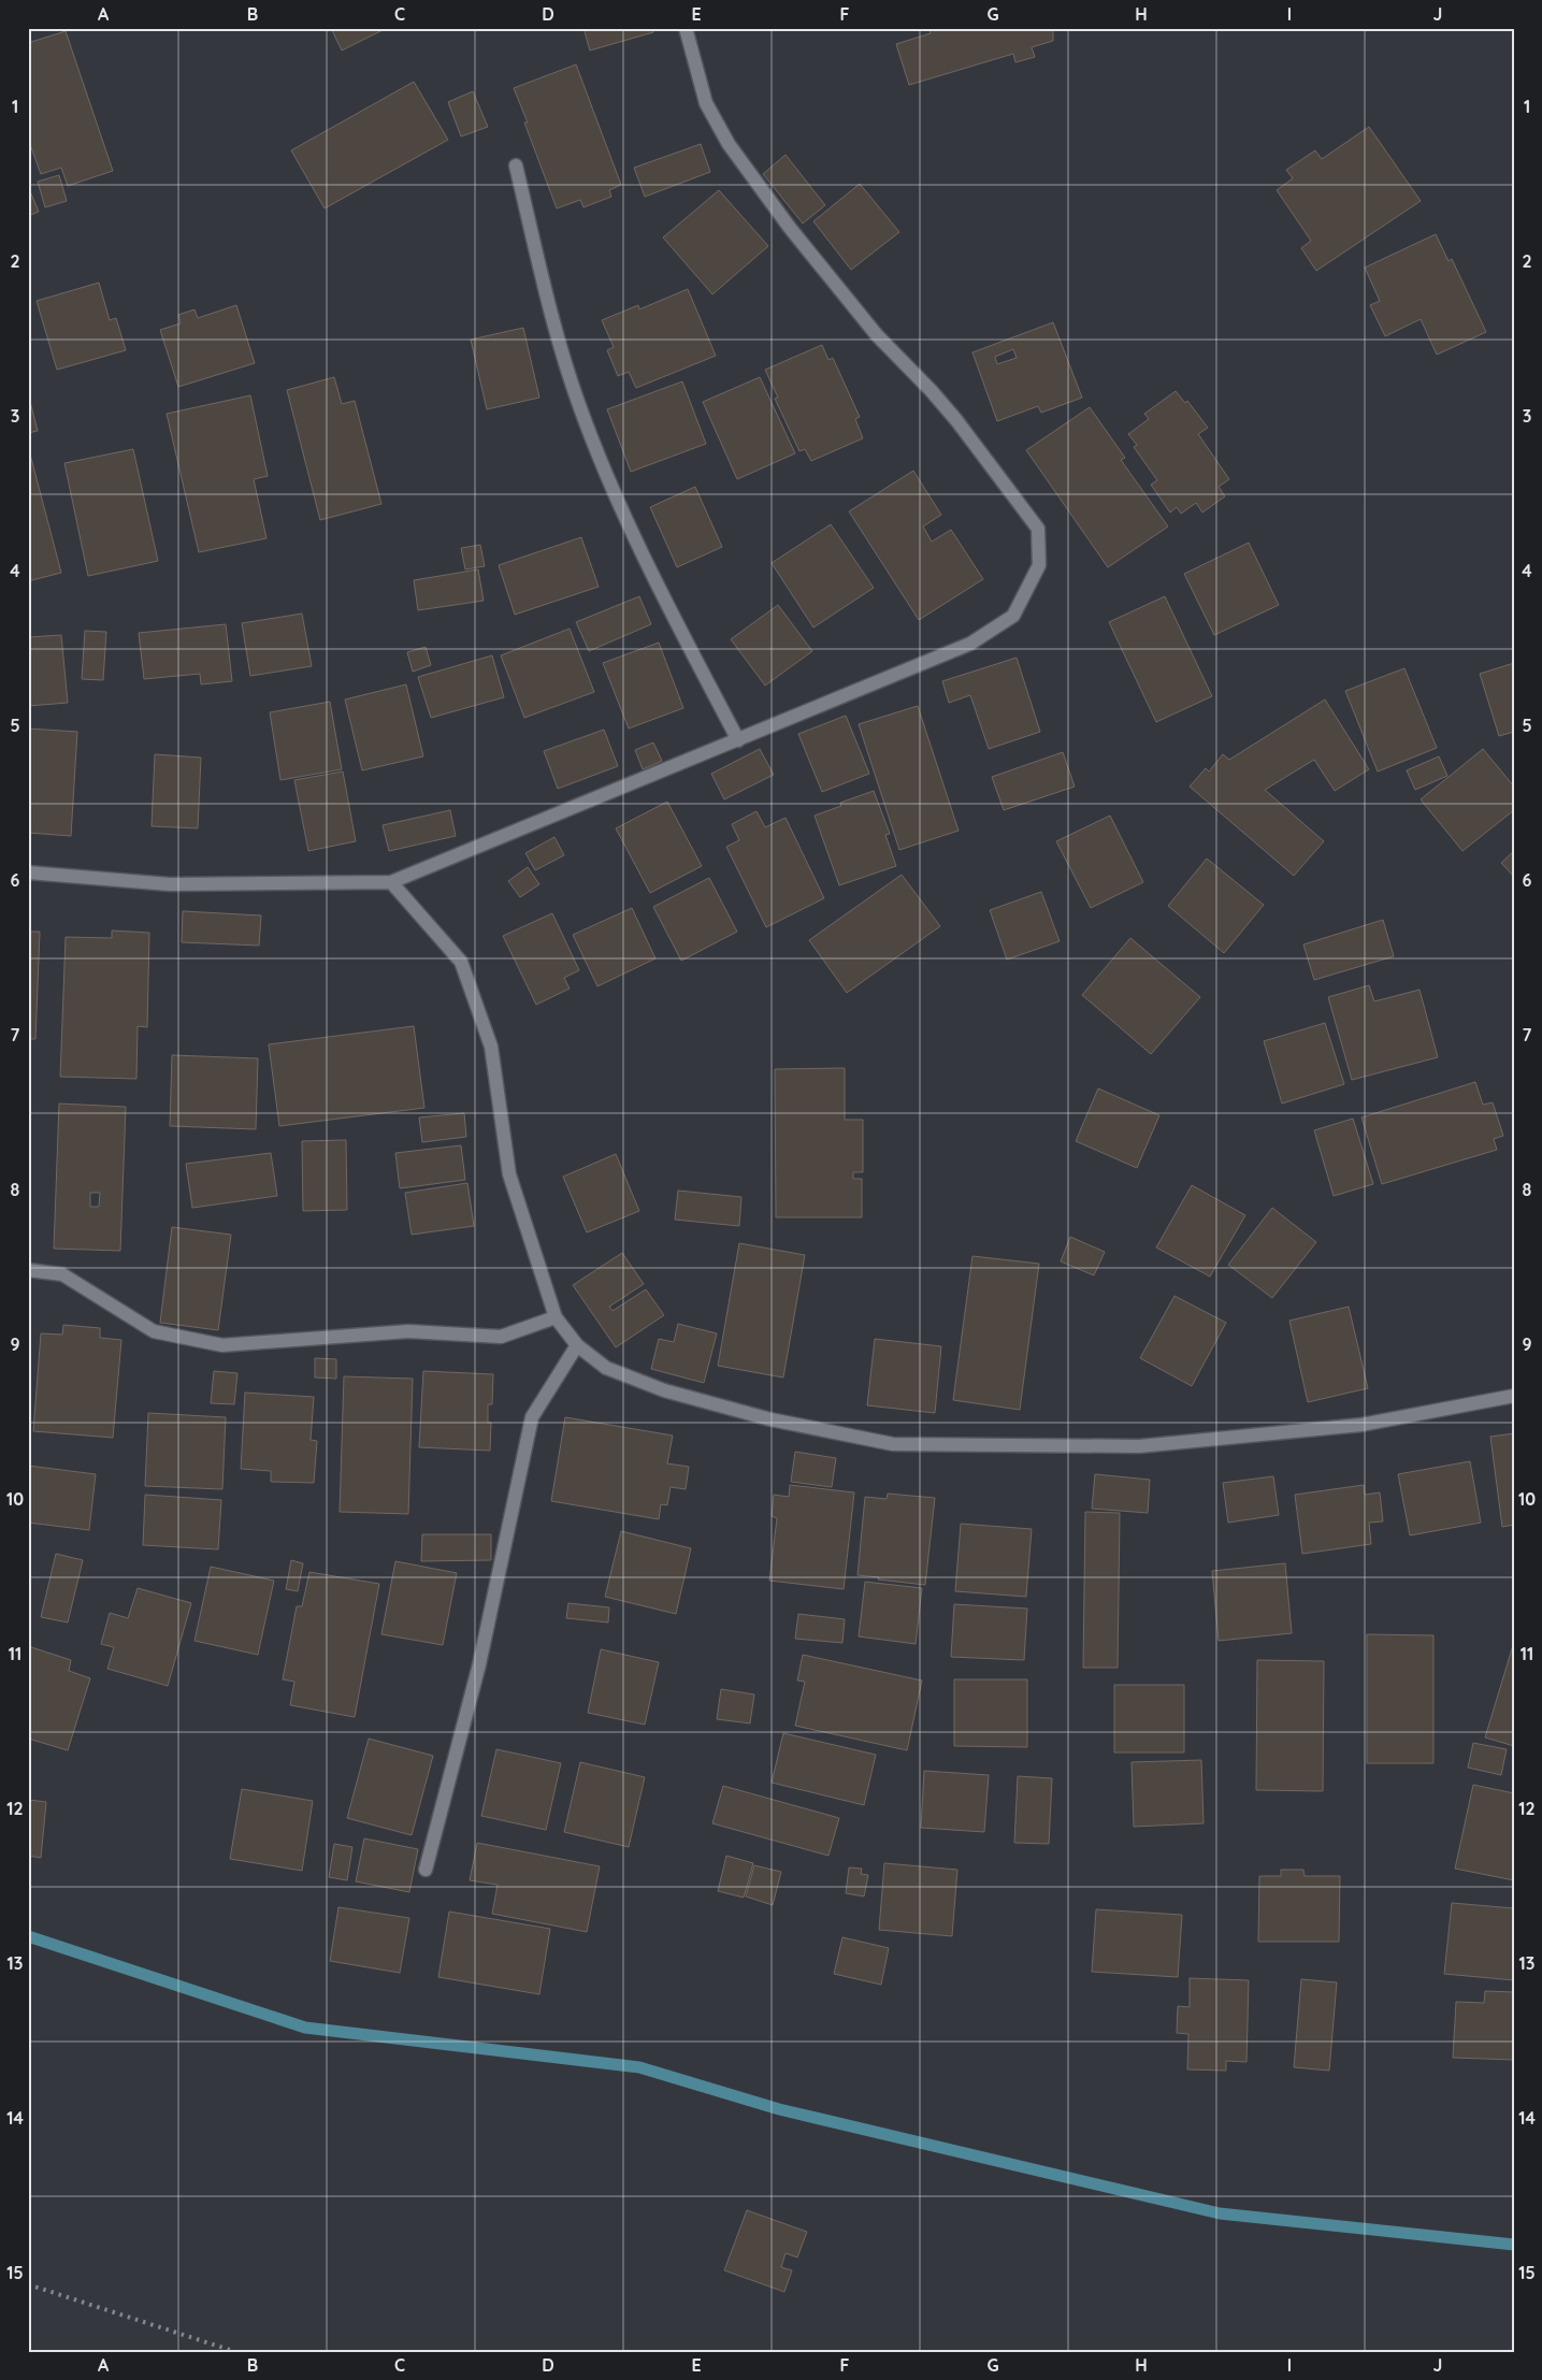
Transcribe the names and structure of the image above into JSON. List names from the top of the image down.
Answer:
{
  "grid": {
    "columns": [
      "A",
      "B",
      "C",
      "D",
      "E",
      "F",
      "G",
      "H",
      "I",
      "J"
    ],
    "rows": [
      "1",
      "2",
      "3",
      "4",
      "5",
      "6",
      "7",
      "8",
      "9",
      "10",
      "11",
      "12",
      "13",
      "14",
      "15"
    ]
  }
}
